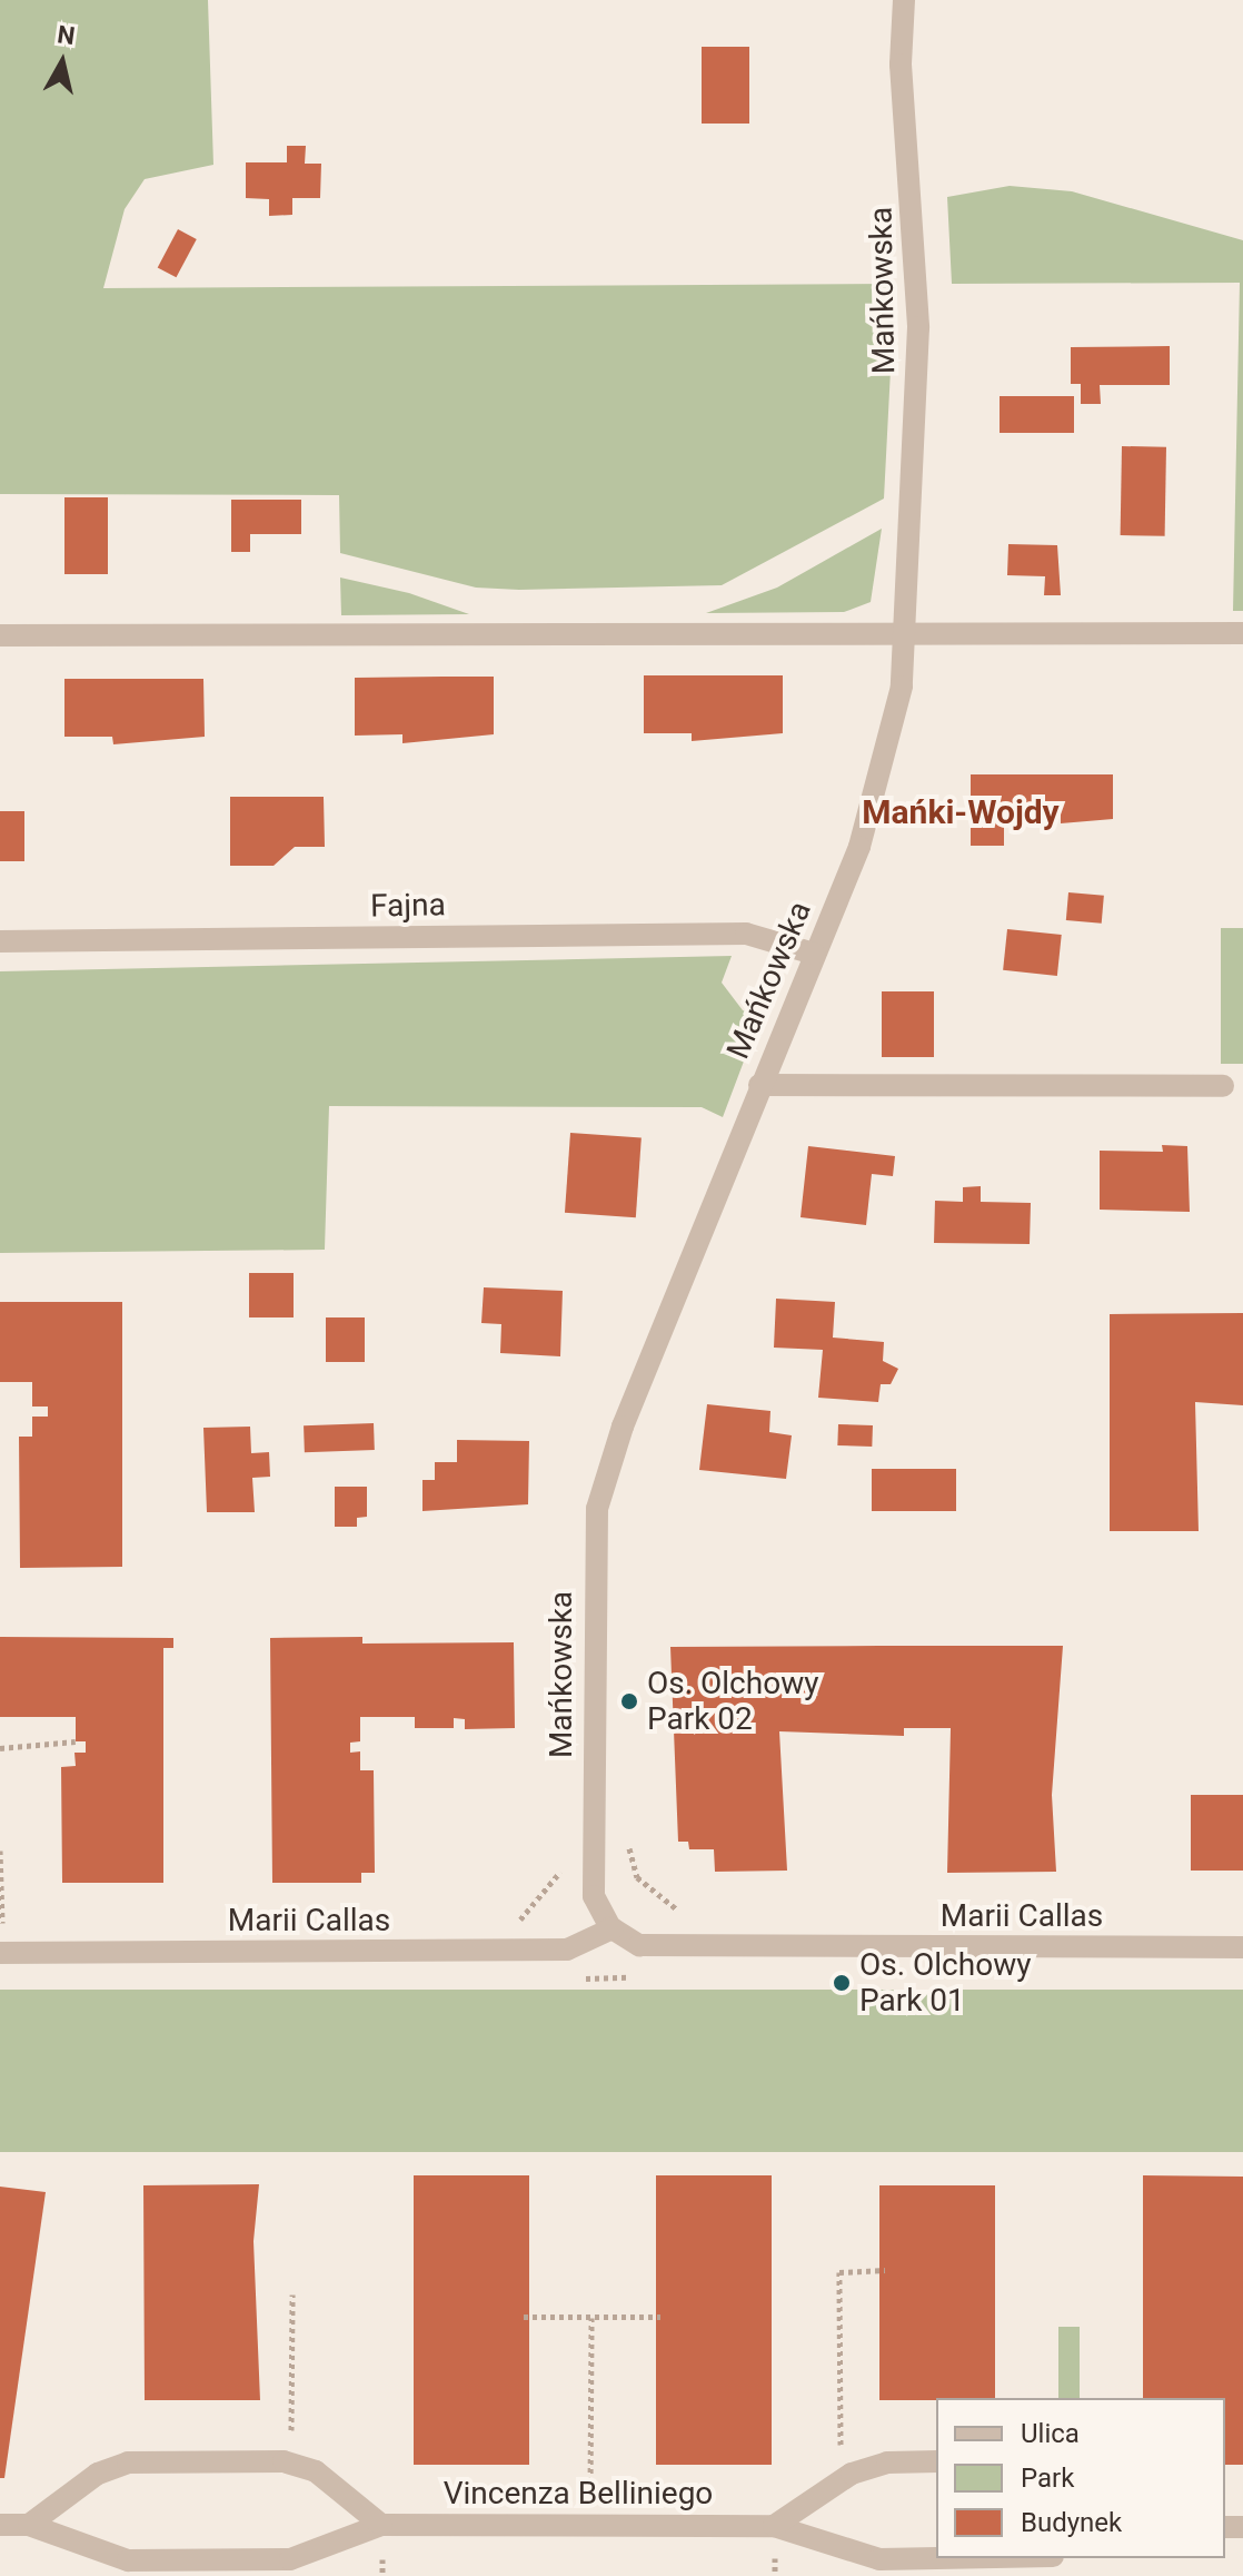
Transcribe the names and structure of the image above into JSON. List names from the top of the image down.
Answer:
{
  "streets": {
    "street": [
      "Mańkowska",
      "Fajna",
      "Marii Callas",
      "Vincenza Belliniego"
    ]
  },
  "crossings": [
    ["Mańkowska", "Fajna"],
    ["Mańkowska", "Marii Callas"]
  ],
  "districts": ["Mańki-Wojdy"],
  "places": ["Os. Olchowy Park 02", "Os. Olchowy Park 01"],
  "legend": ["Ulica", "Park", "Budynek"],
  "north": "top"
}
